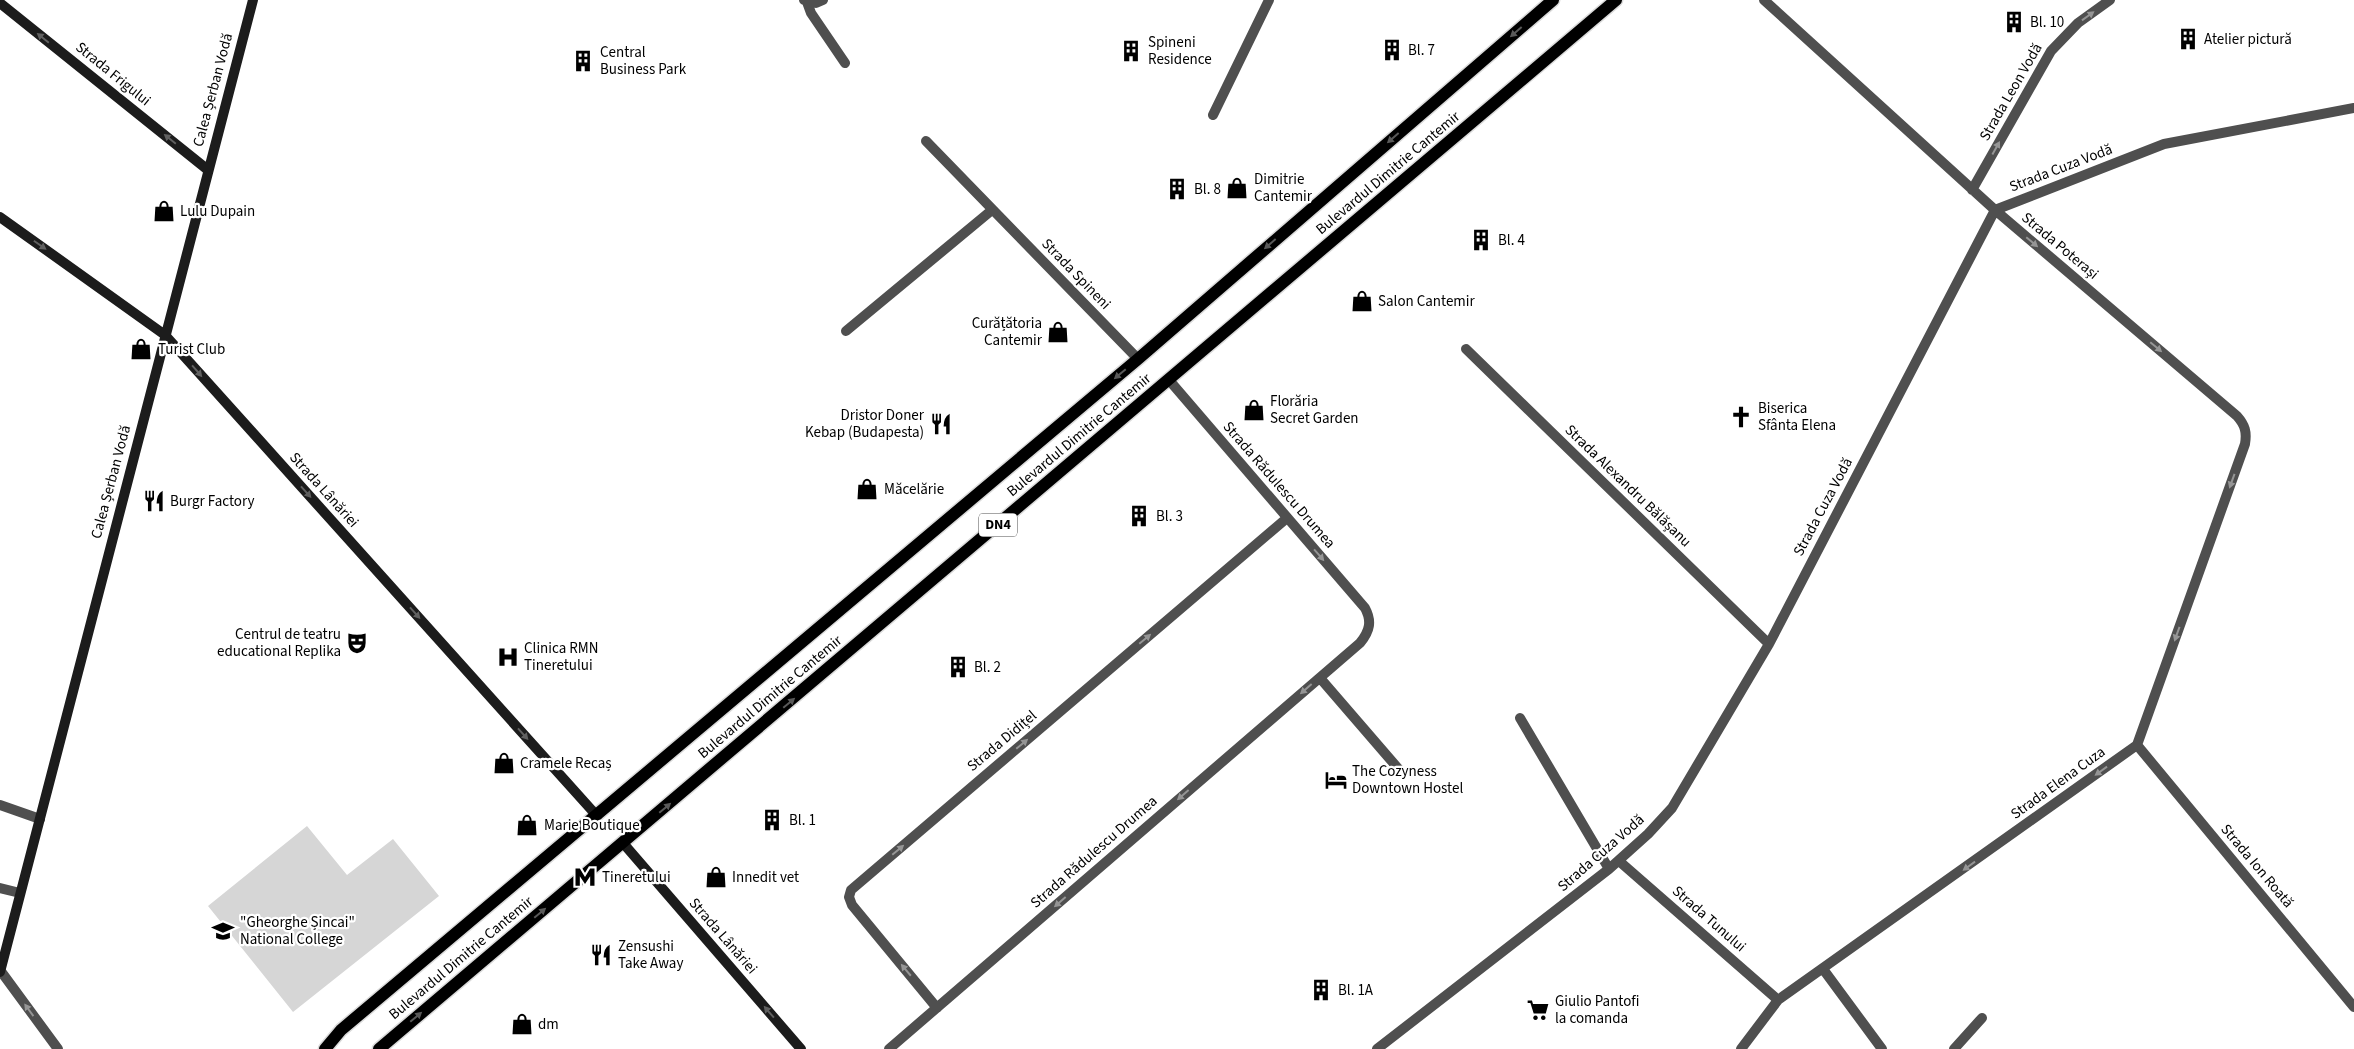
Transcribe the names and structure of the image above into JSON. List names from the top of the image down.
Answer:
{
  "streets": {
    "main road": ["Bulevardul Dimitrie Cantemir", "DN4"],
    "street": [
      "Strada Frigului",
      "Calea Șerban Vodă",
      "Strada Leon Vodă",
      "Strada Cuza Vodă",
      "Strada Poterași",
      "Strada Spineni",
      "Strada Rădulescu Drumea",
      "Strada Alexandru Bălășanu",
      "Strada Lânăriei",
      "Strada Didițel",
      "Strada Elena Cuza",
      "Strada Ion Roată",
      "Strada Tunului"
    ]
  },
  "crossings": [
    ["Strada Frigului", "Calea Șerban Vodă"],
    ["Calea Șerban Vodă", "Strada Lânăriei"],
    ["Strada Leon Vodă", "Strada Poterași"],
    ["Strada Cuza Vodă", "Strada Poterași"],
    ["Strada Cuza Vodă", "Strada Alexandru Bălășanu"],
    ["Strada Cuza Vodă", "Strada Tunului"],
    ["Bulevardul Dimitrie Cantemir", "Strada Spineni"],
    ["Bulevardul Dimitrie Cantemir", "Strada Rădulescu Drumea"],
    ["Bulevardul Dimitrie Cantemir", "Strada Lânăriei"],
    ["Strada Poterași", "Strada Elena Cuza"],
    ["Strada Poterași", "Strada Ion Roată"],
    ["Strada Rădulescu Drumea", "Strada Didițel"],
    ["Strada Elena Cuza", "Strada Ion Roată"],
    ["Strada Elena Cuza", "Strada Tunului"]
  ],
  "one_way": [
    "Strada Frigului",
    "Strada Leon Vodă",
    "Strada Poterași",
    "Strada Rădulescu Drumea",
    "Strada Didițel",
    "Strada Elena Cuza"
  ],
  "places": {
    "building": [
      "Bl. 10",
      "Atelier pictură",
      "Bl. 7",
      "Spineni Residence",
      "Central Business Park",
      "Bl. 8",
      "Bl. 4",
      "Bl. 3",
      "Bl. 2",
      "Bl. 1",
      "Bl. 1A"
    ],
    "shop": [
      "Dimitrie Cantemir",
      "Lulu Dupain",
      "Salon Cantemir",
      "Curățătoria Cantemir",
      "Turist Club",
      "Florăria Secret Garden",
      "Măcelărie",
      "Cramele Recaș",
      "Marie Boutique",
      "Innedit vet",
      "dm"
    ],
    "church": ["Biserica Sfânta Elena"],
    "restaurant": ["Dristor Doner Kebap (Budapesta)", "Burgr Factory", "Zensushi Take Away"],
    "theatre": ["Centrul de teatru educational Replika"],
    "hospital": ["Clinica RMN Tineretului"],
    "hotel": ["The Cozyness Downtown Hostel"],
    "metro station": ["Tineretului"],
    "school or university": ["\"Gheorghe Șincai\" National College"],
    "supermarket": ["Giulio Pantofi la comanda"]
  }
}
